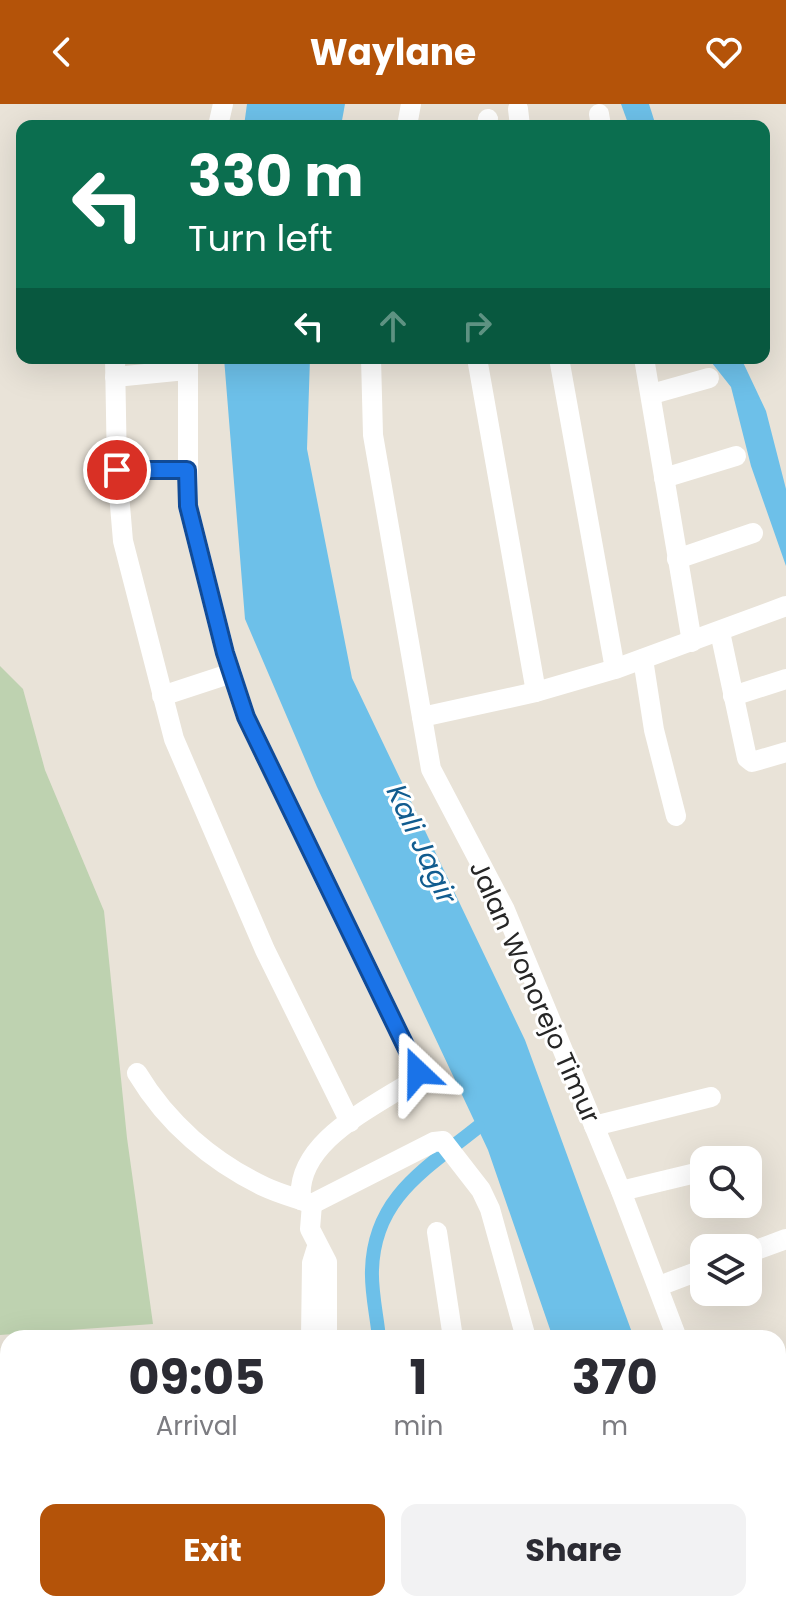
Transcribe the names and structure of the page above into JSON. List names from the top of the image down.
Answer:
{
  "streets": {
    "street": ["Jalan Wonorejo Timur"]
  },
  "water": ["Kali Jagir"],
  "page": {
    "header": "Waylane",
    "turn": ["330 m", "Turn left"],
    "eta": [
      "09:05",
      "Arrival",
      "1",
      "min",
      "370",
      "m"
    ],
    "buttons": ["Exit", "Share"]
  }
}
